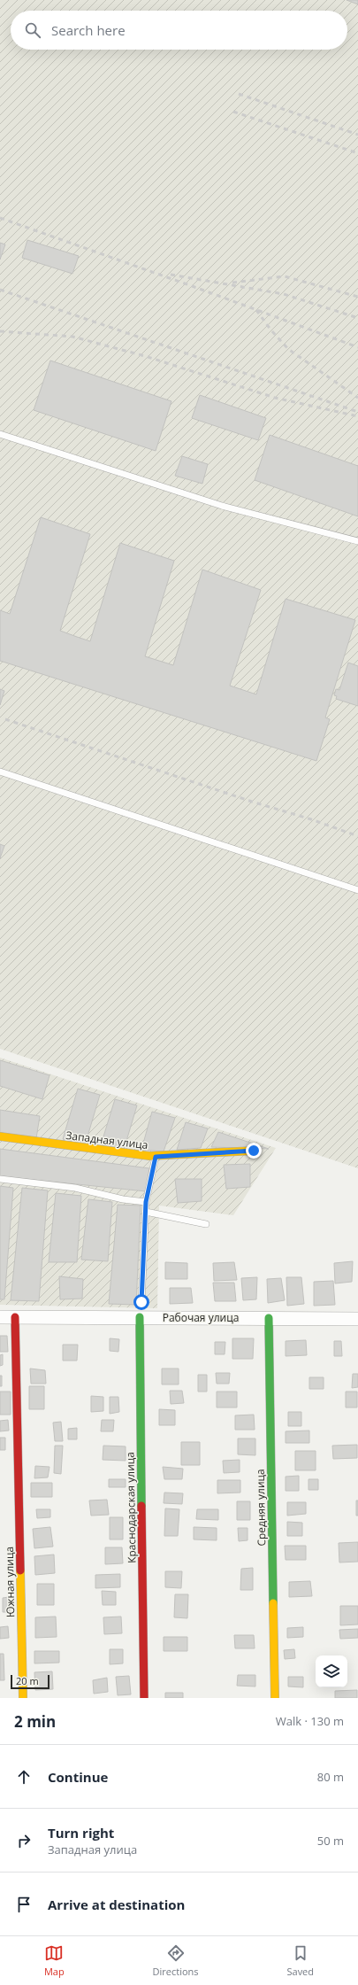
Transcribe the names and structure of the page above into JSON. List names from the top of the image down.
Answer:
{
  "streets": {
    "street": [
      "Западная улица",
      "Рабочая улица",
      "Краснодарская улица",
      "Средняя улица",
      "Южная улица"
    ]
  },
  "crossings": [
    ["Рабочая улица", "Краснодарская улица"],
    ["Рабочая улица", "Средняя улица"],
    ["Рабочая улица", "Южная улица"]
  ],
  "scale_bar": "20 m",
  "page": {
    "search": "Search here",
    "scale": "20 m",
    "heading": ["2 min", "Walk · 130 m"],
    "list": [
      ["Continue", "80 m"],
      ["Turn right", "Западная улица", "50 m"],
      "Arrive at destination"
    ],
    "nav": ["Map", "Directions", "Saved"]
  }
}
